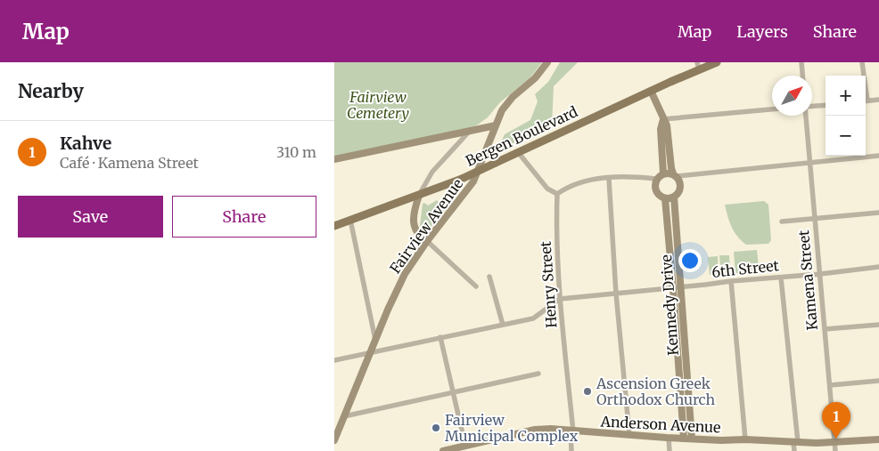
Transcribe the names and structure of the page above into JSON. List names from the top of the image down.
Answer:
{
  "streets": {
    "main road": [
      "Bergen Boulevard",
      "Fairview Avenue",
      "Kennedy Drive",
      "Anderson Avenue"
    ],
    "street": ["6th Street", "Kamena Street", "Henry Street"]
  },
  "crossings": [
    ["6th Street", "Kamena Street"],
    ["6th Street", "Henry Street"],
    ["6th Street", "Kennedy Drive"],
    ["Kamena Street", "Anderson Avenue"],
    ["Henry Street", "Anderson Avenue"],
    ["Kennedy Drive", "Anderson Avenue"]
  ],
  "parks": ["Fairview Cemetery"],
  "places": ["Ascension Greek Orthodox Church", "Fairview Municipal Complex"],
  "north": "top right",
  "page": {
    "header": "Map",
    "nav": ["Map", "Layers", "Share"],
    "heading": "Nearby",
    "map_buttons": ["+", "−"],
    "list": [
      {
        "mark": "1",
        "name": "Kahve",
        "note": "Café · Kamena Street",
        "value": "310 m"
      }
    ],
    "buttons": ["Save", "Share"],
    "pins": "1"
  }
}
